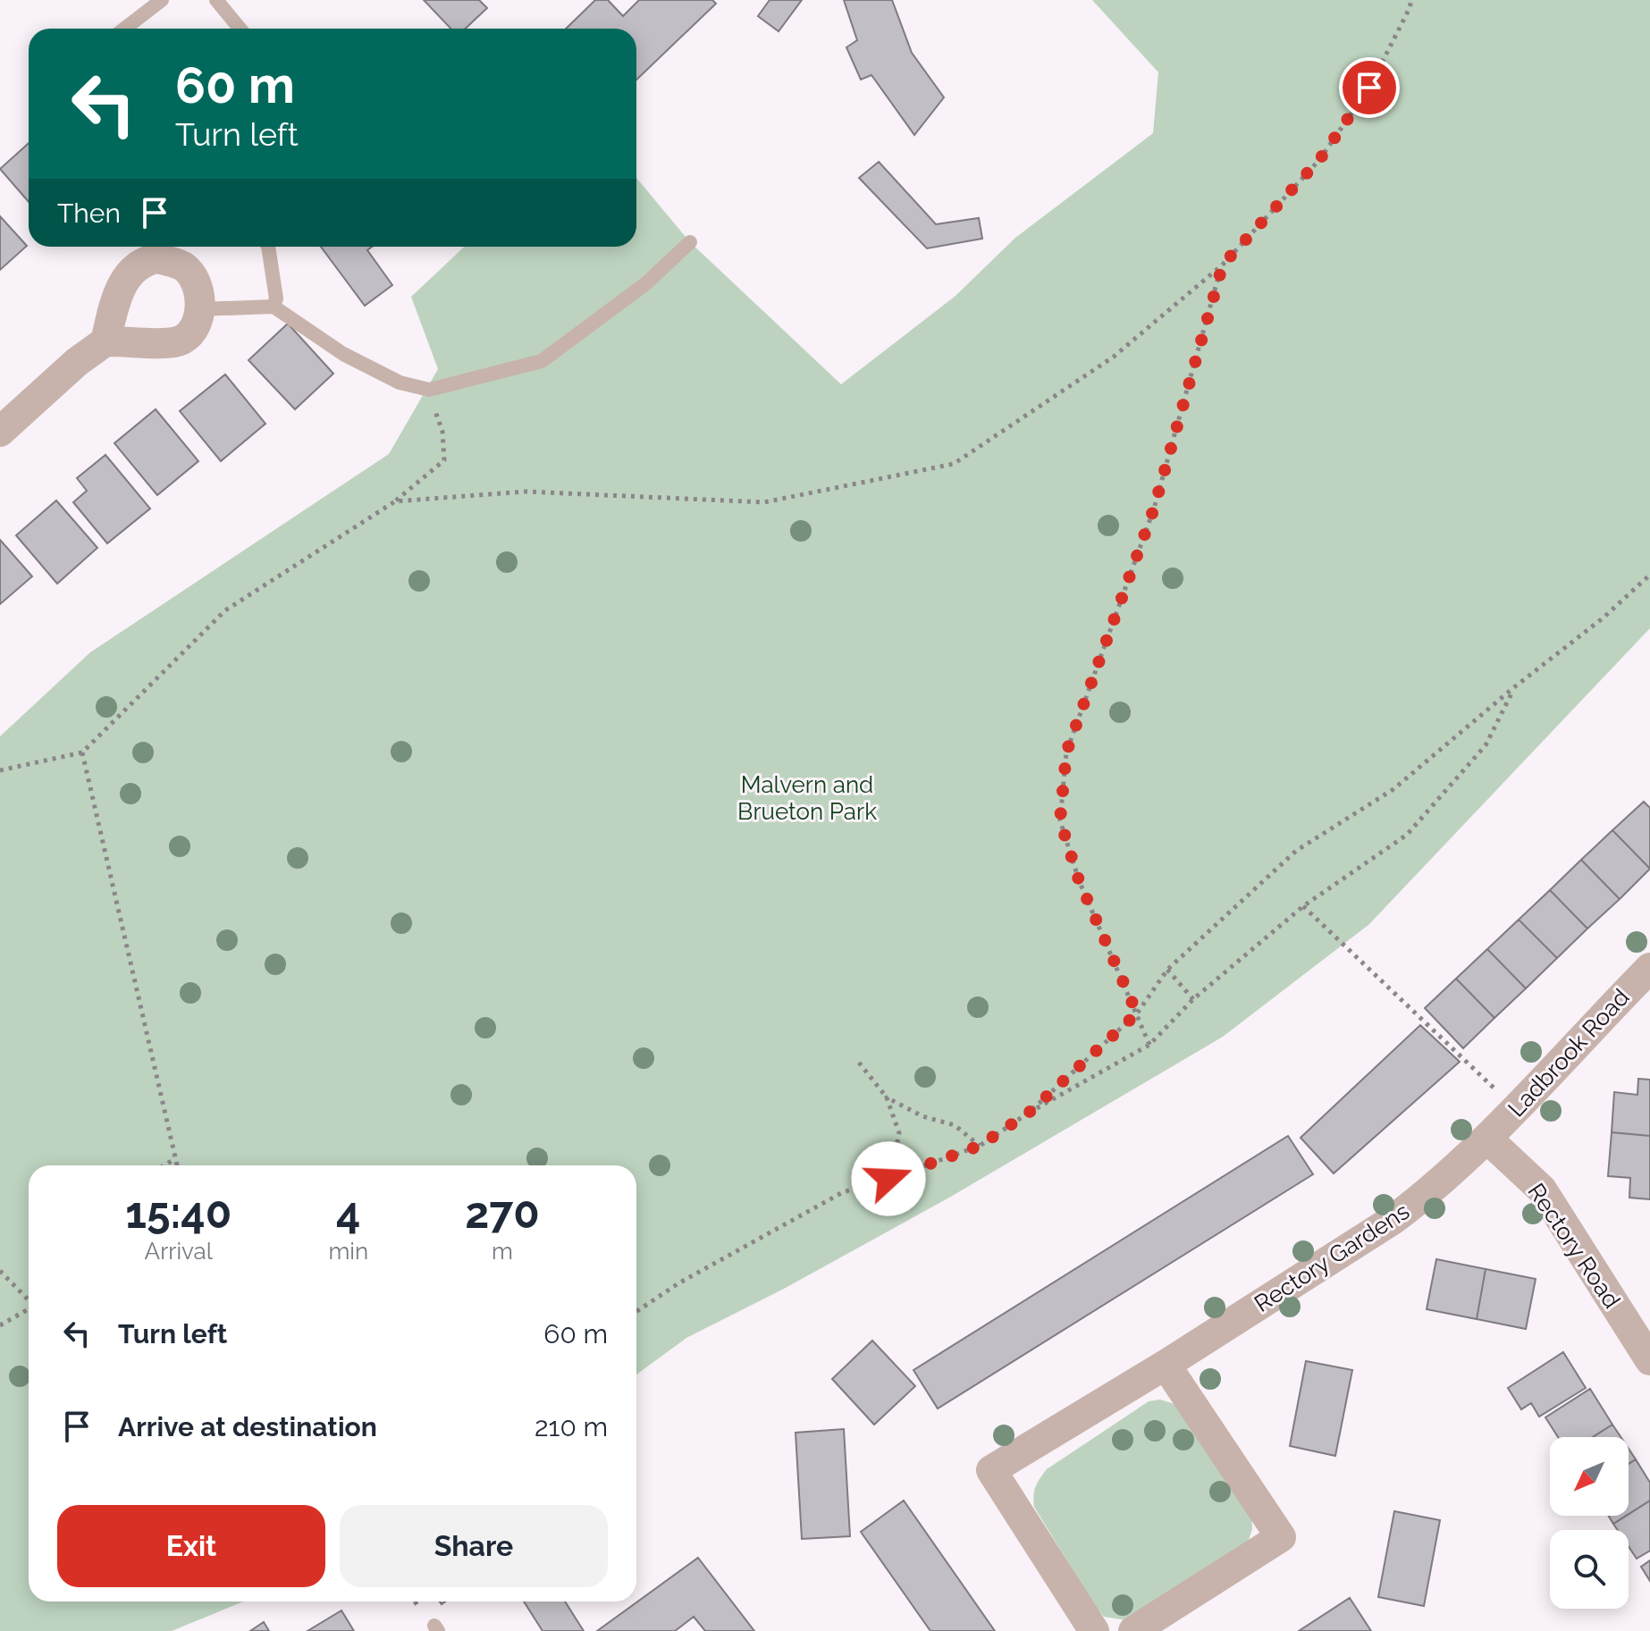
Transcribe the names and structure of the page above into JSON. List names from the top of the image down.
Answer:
{
  "streets": {
    "street": ["Ladbrook Road", "Rectory Road", "Rectory Gardens"]
  },
  "crossings": [
    ["Ladbrook Road", "Rectory Road"],
    ["Ladbrook Road", "Rectory Gardens"],
    ["Rectory Road", "Rectory Gardens"]
  ],
  "parks": ["Malvern and Brueton Park"],
  "north": "bottom left",
  "page": {
    "turn": ["60 m", "Turn left"],
    "then": "Then",
    "eta": [
      "15:40",
      "Arrival",
      "4",
      "min",
      "270",
      "m"
    ],
    "list": [
      {
        "name": "Turn left",
        "value": "60 m"
      },
      {
        "name": "Arrive at destination",
        "value": "210 m"
      }
    ],
    "buttons": ["Exit", "Share"]
  }
}
